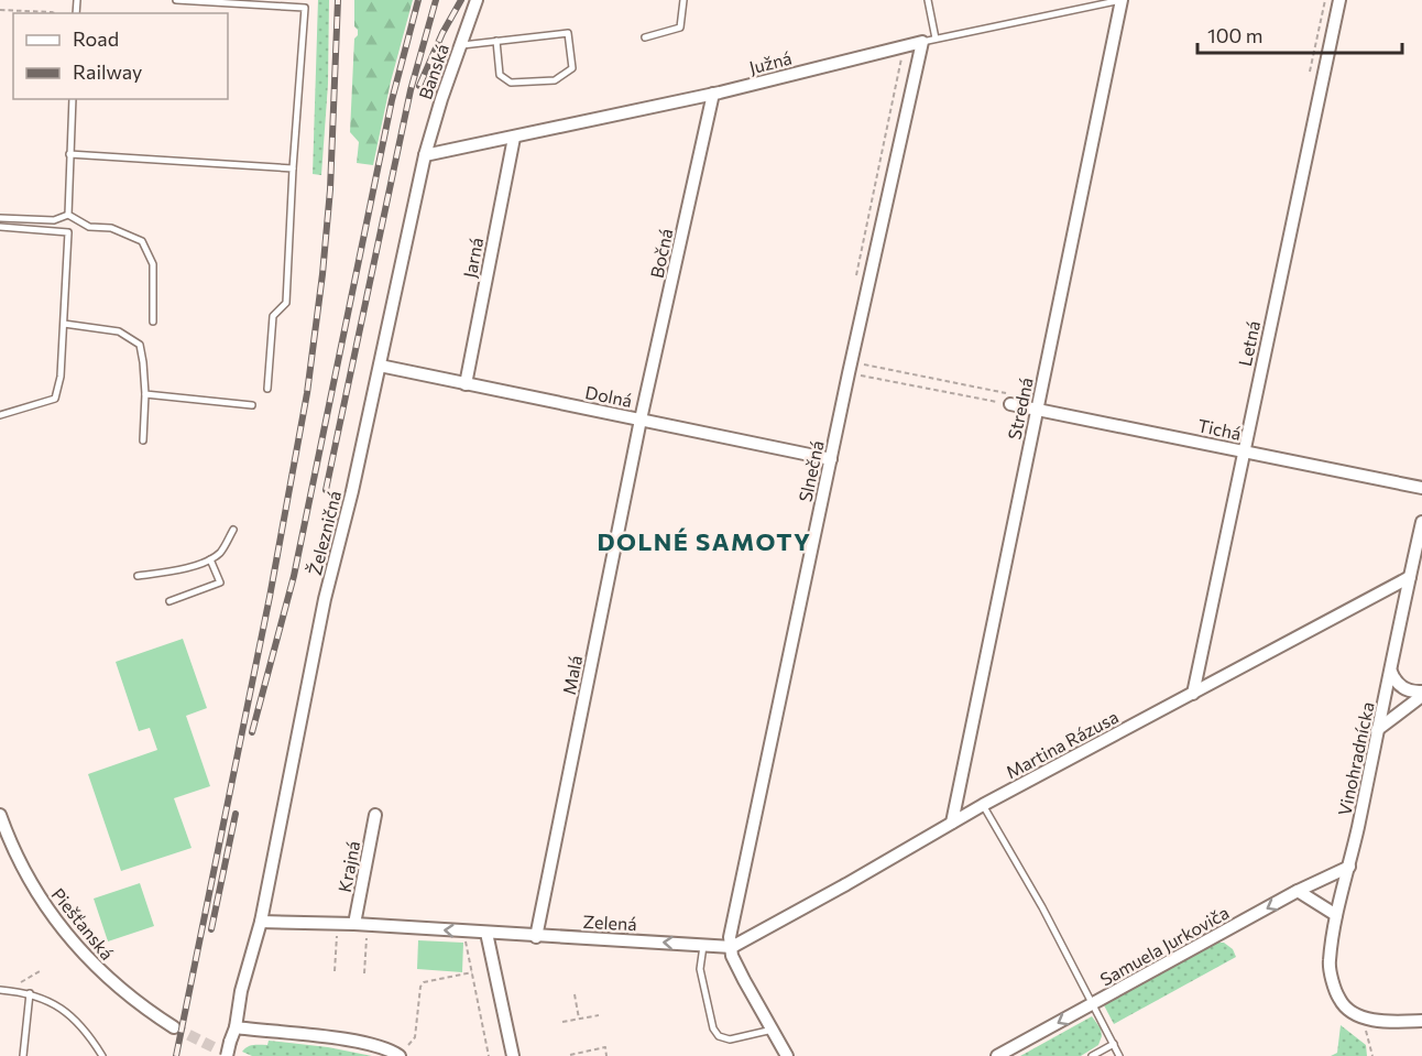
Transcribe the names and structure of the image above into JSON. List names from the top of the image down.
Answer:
{
  "streets": {
    "street": [
      "Južná",
      "Banská",
      "Bočná",
      "Jarná",
      "Letná",
      "Dolná",
      "Stredná",
      "Tichá",
      "Slnečná",
      "Železničná",
      "Malá",
      "Martina Rázusa",
      "Vinohradnícka",
      "Krajná",
      "Zelená",
      "Piešťanská",
      "Samuela Jurkoviča"
    ]
  },
  "crossings": [
    ["Južná", "Banská"],
    ["Južná", "Bočná"],
    ["Južná", "Jarná"],
    ["Južná", "Stredná"],
    ["Južná", "Slnečná"],
    ["Južná", "Železničná"],
    ["Banská", "Železničná"],
    ["Bočná", "Dolná"],
    ["Bočná", "Malá"],
    ["Jarná", "Dolná"],
    ["Letná", "Tichá"],
    ["Letná", "Martina Rázusa"],
    ["Dolná", "Slnečná"],
    ["Dolná", "Železničná"],
    ["Dolná", "Malá"],
    ["Stredná", "Tichá"],
    ["Stredná", "Martina Rázusa"],
    ["Slnečná", "Martina Rázusa"],
    ["Slnečná", "Zelená"],
    ["Železničná", "Zelená"],
    ["Malá", "Zelená"],
    ["Martina Rázusa", "Vinohradnícka"],
    ["Martina Rázusa", "Zelená"],
    ["Vinohradnícka", "Samuela Jurkoviča"],
    ["Krajná", "Zelená"]
  ],
  "one_way": ["Zelená", "Samuela Jurkoviča"],
  "districts": ["DOLNÉ SAMOTY"],
  "legend": ["Road", "Railway"],
  "scale_bar": "100 m"
}
